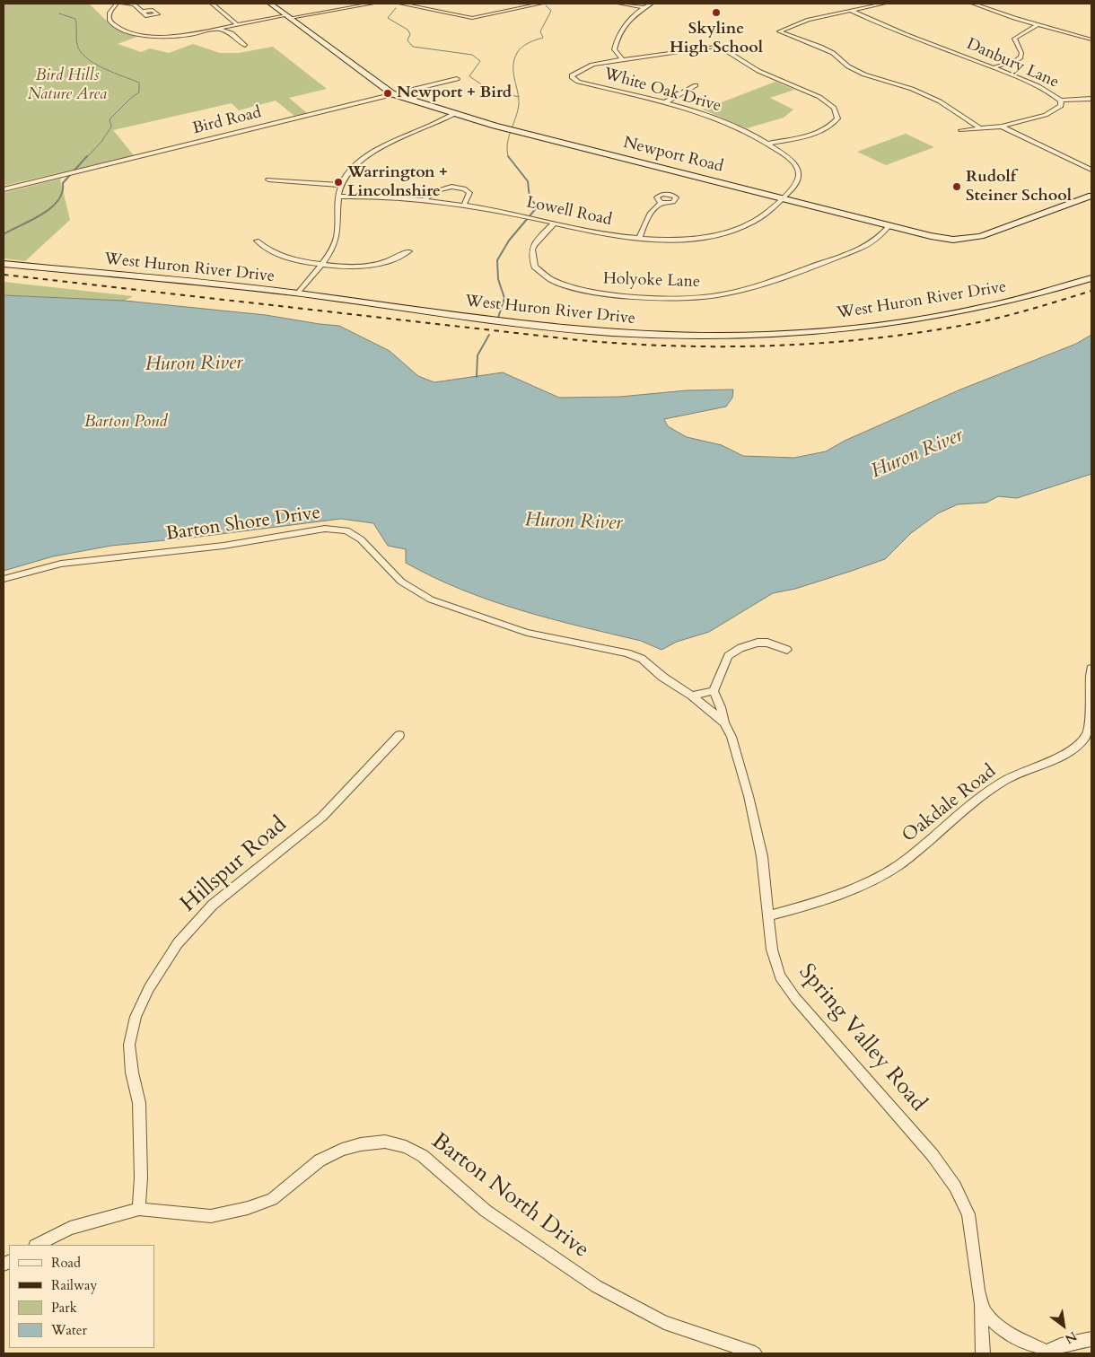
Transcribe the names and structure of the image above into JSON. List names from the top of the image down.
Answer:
{
  "streets": {
    "street": [
      "Danbury Lane",
      "White Oak Drive",
      "Bird Road",
      "Newport Road",
      "Lowell Road",
      "West Huron River Drive",
      "Holyoke Lane",
      "Barton Shore Drive",
      "Oakdale Road",
      "Hillspur Road",
      "Spring Valley Road",
      "Barton North Drive"
    ]
  },
  "crossings": [
    ["White Oak Drive", "Newport Road"],
    ["White Oak Drive", "Lowell Road"],
    ["Bird Road", "Newport Road"],
    ["Newport Road", "Lowell Road"],
    ["Newport Road", "Holyoke Lane"],
    ["Lowell Road", "Holyoke Lane"],
    ["Barton Shore Drive", "Spring Valley Road"],
    ["Oakdale Road", "Spring Valley Road"],
    ["Hillspur Road", "Barton North Drive"]
  ],
  "water": ["Huron River", "Barton Pond"],
  "parks": ["Bird Hills Nature Area"],
  "places": [
    "Skyline High School",
    "Newport + Bird",
    "Warrington + Lincolnshire",
    "Rudolf Steiner School"
  ],
  "legend": [
    "Road",
    "Railway",
    "Park",
    "Water"
  ],
  "north": "bottom right"
}
